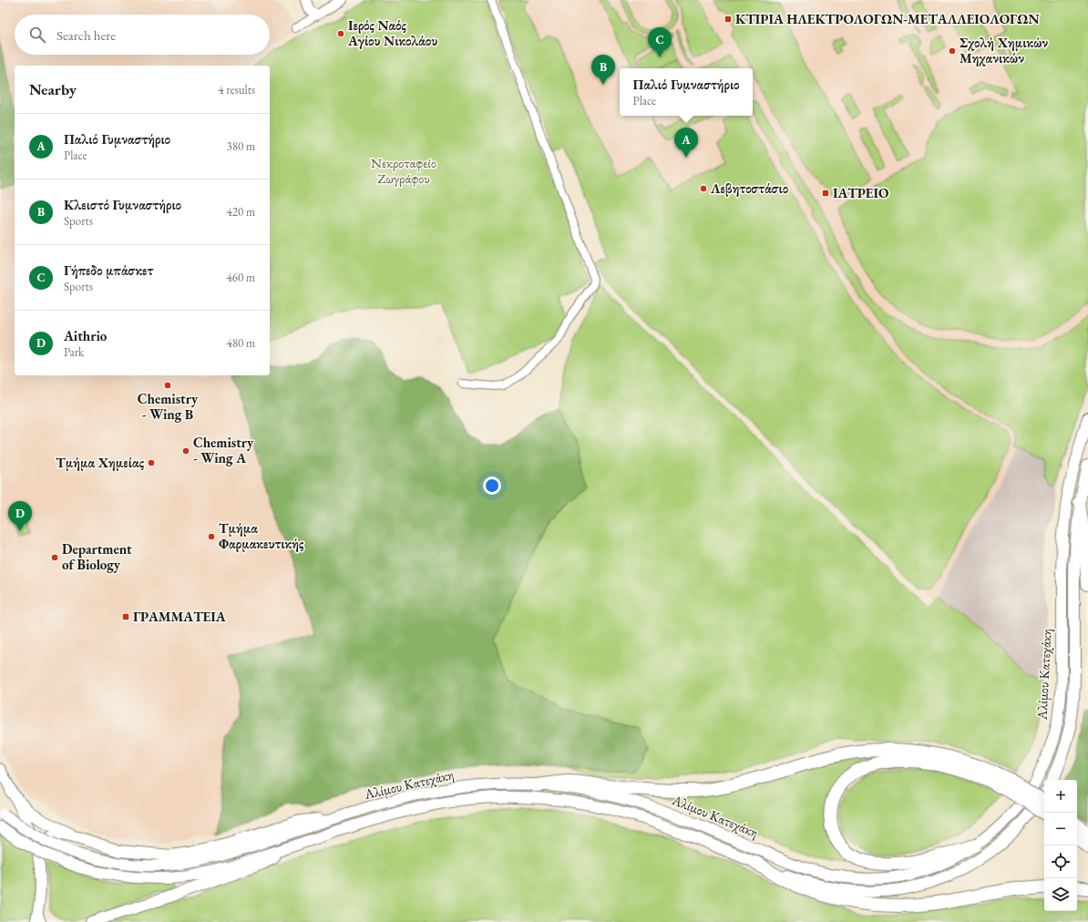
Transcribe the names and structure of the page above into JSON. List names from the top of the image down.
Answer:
{
  "streets": {
    "main road": ["Αλίμου Κατεχάκη"]
  },
  "parks": ["Νεκροταφείο Ζωγράφου"],
  "places": {
    "transit": ["ΚΤΙΡΙΑ ΗΛΕΚΤΡΟΛΟΓΩΝ-ΜΕΤΑΛΛΕΙΟΛΟΓΩΝ", "ΙΑΤΡΕΙΟ", "ΓΡΑΜΜΑΤΕΙΑ"],
    "other": [
      "Ιερός Ναός Αγίου Νικολάου",
      "Σχολή Χημικών Μηχανικών",
      "Λεβητοστάσιο",
      "Chemistry - Wing Β",
      "Chemistry - Wing Α",
      "Τμήμα Χημείας",
      "Τμήμα Φαρμακευτικής",
      "Department of Biology"
    ]
  },
  "page": {
    "search": "Search here",
    "pins": [
      "C",
      "B",
      "A",
      "D"
    ],
    "heading": ["Nearby", "4 results"],
    "popup": ["Παλιό Γυμναστήριο", "Place"],
    "list": [
      {
        "mark": "A",
        "name": "Παλιό Γυμναστήριο",
        "note": "Place",
        "value": "380 m"
      },
      {
        "mark": "B",
        "name": "Κλειστό Γυμναστήριο",
        "note": "Sports",
        "value": "420 m"
      },
      {
        "mark": "C",
        "name": "Γήπεδο μπάσκετ",
        "note": "Sports",
        "value": "460 m"
      },
      {
        "mark": "D",
        "name": "Aithrio",
        "note": "Park",
        "value": "480 m"
      }
    ],
    "map_buttons": ["+", "−"]
  }
}
